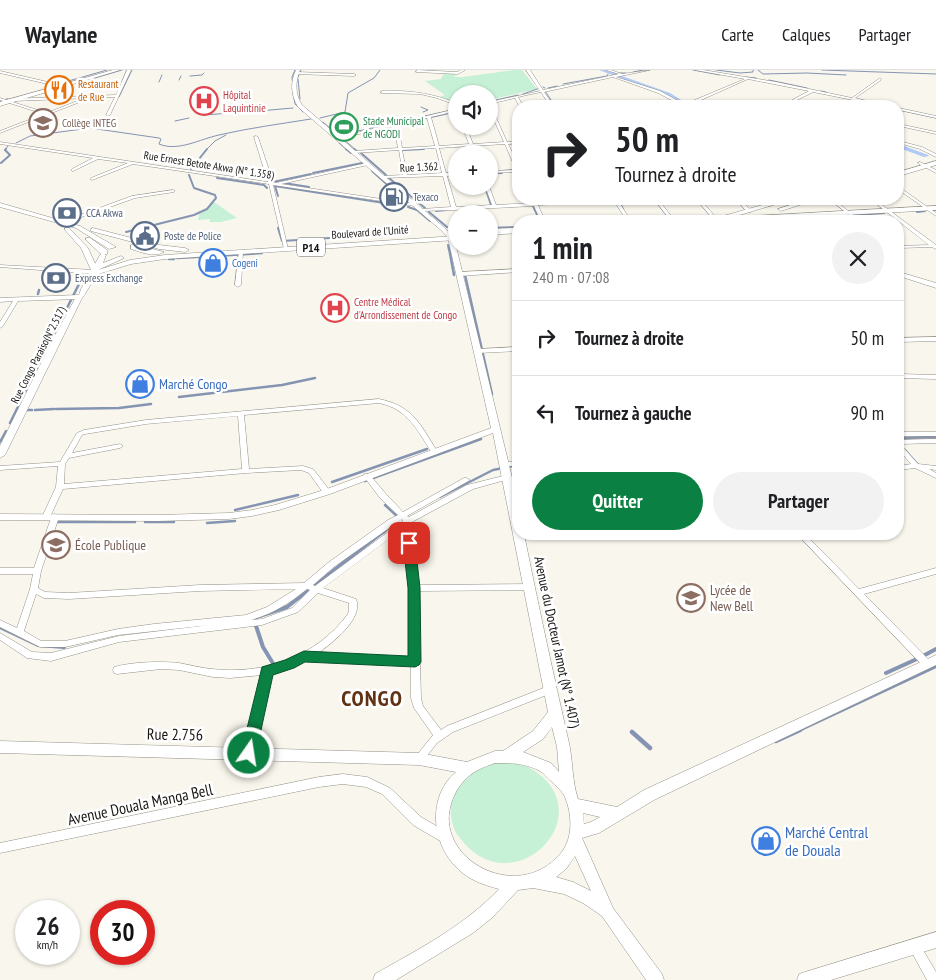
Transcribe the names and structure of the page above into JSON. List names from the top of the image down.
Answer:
{
  "streets": {
    "main road": [
      "Boulevard de l'Unité",
      "P14",
      "Rue Congo Paraiso(N°2.517)",
      "Avenue du Docteur Jamot (N° 1.407)",
      "Rue 2.756"
    ],
    "street": ["Rue Ernest Betote Akwa (N° 1.358)", "Rue 1.362", "Avenue Douala Manga Bell"]
  },
  "crossings": [
    ["Boulevard de l'Unité", "P14"],
    ["Avenue du Docteur Jamot (N° 1.407)", "Rue 2.756"],
    ["Avenue du Docteur Jamot (N° 1.407)", "Avenue Douala Manga Bell"],
    ["Rue 2.756", "Avenue Douala Manga Bell"]
  ],
  "districts": ["CONGO"],
  "places": {
    "restaurant": ["Restaurant de Rue"],
    "hospital": ["Hôpital Laquintinie", "Centre Médical d'Arrondissement de Congo"],
    "school or university": ["Collège INTEG", "École Publique", "Lycée de New Bell"],
    "sports": ["Stade Municipal de NGODI"],
    "fuel station": ["Texaco"],
    "bank": ["CCA Akwa", "Express Exchange"],
    "public building": ["Poste de Police"],
    "shop": ["Cogeni", "Marché Congo", "Marché Central de Douala"]
  },
  "page": {
    "header": "Waylane",
    "nav": ["Carte", "Calques", "Partager"],
    "map_buttons": ["+", "−"],
    "turn": ["50 m", "Tournez à droite"],
    "heading": ["1 min", "240 m · 07:08"],
    "list": [
      {
        "name": "Tournez à droite",
        "value": "50 m"
      },
      {
        "name": "Tournez à gauche",
        "value": "90 m"
      }
    ],
    "buttons": ["Quitter", "Partager"],
    "speed": "26 km/h",
    "limit": "30"
  }
}
